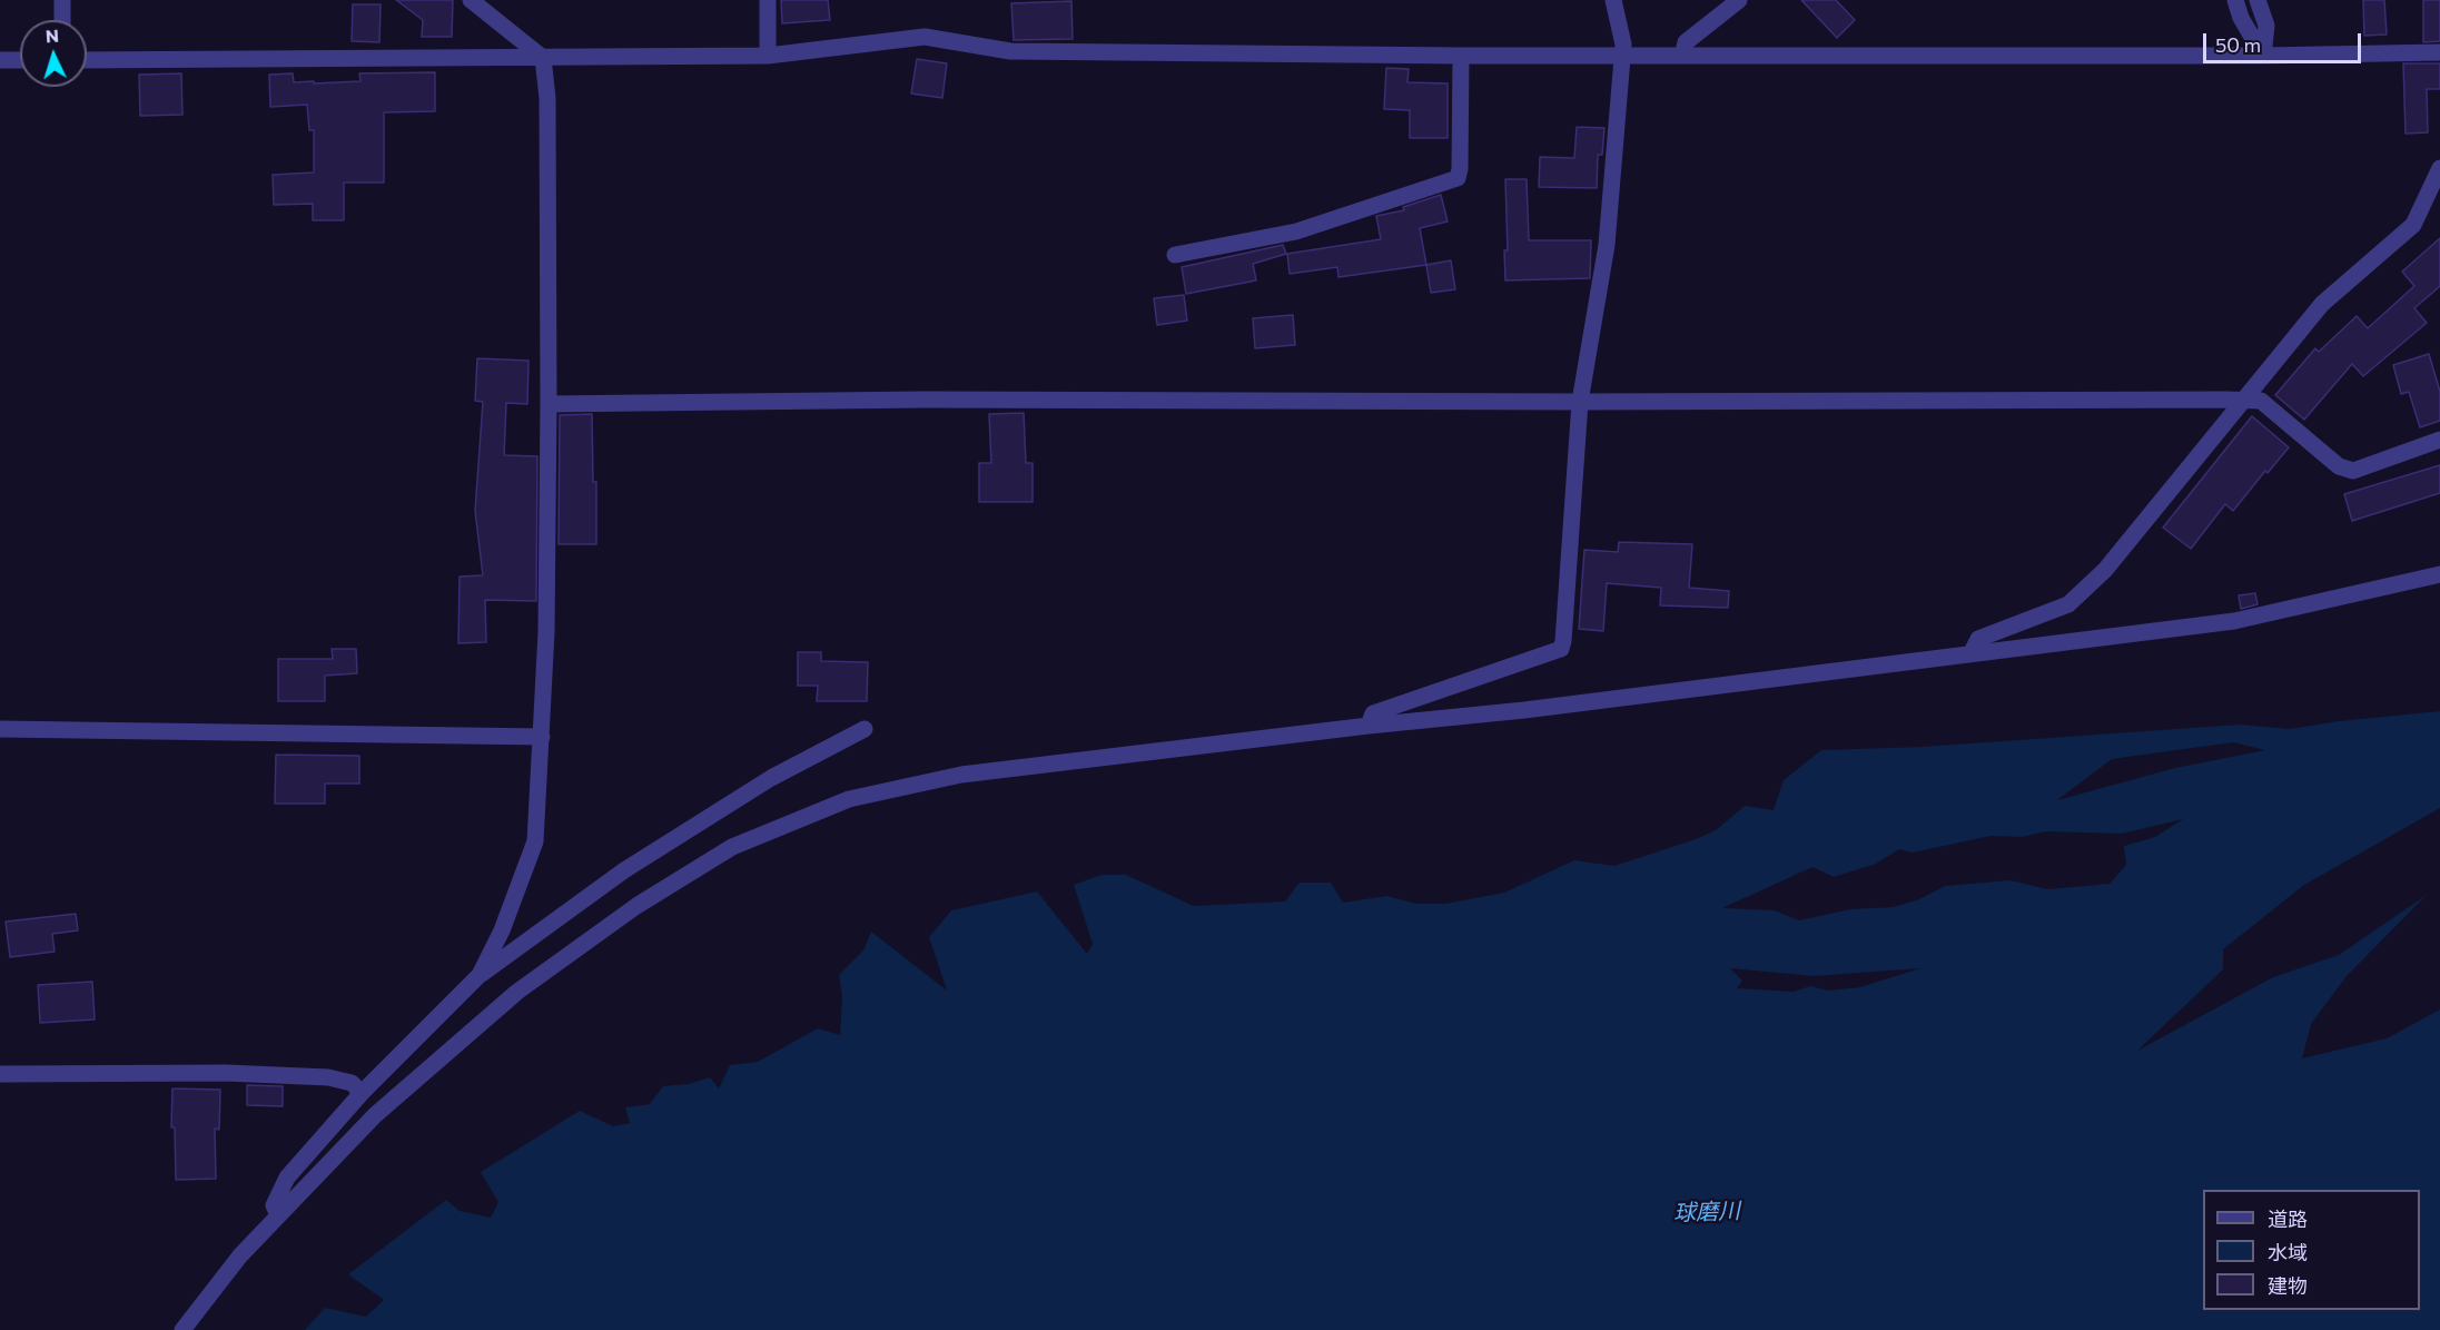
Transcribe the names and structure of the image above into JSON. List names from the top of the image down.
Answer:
{
  "water": ["球磨川"],
  "legend": ["道路", "水域", "建物"],
  "scale_bar": "50 m",
  "north": "top"
}
